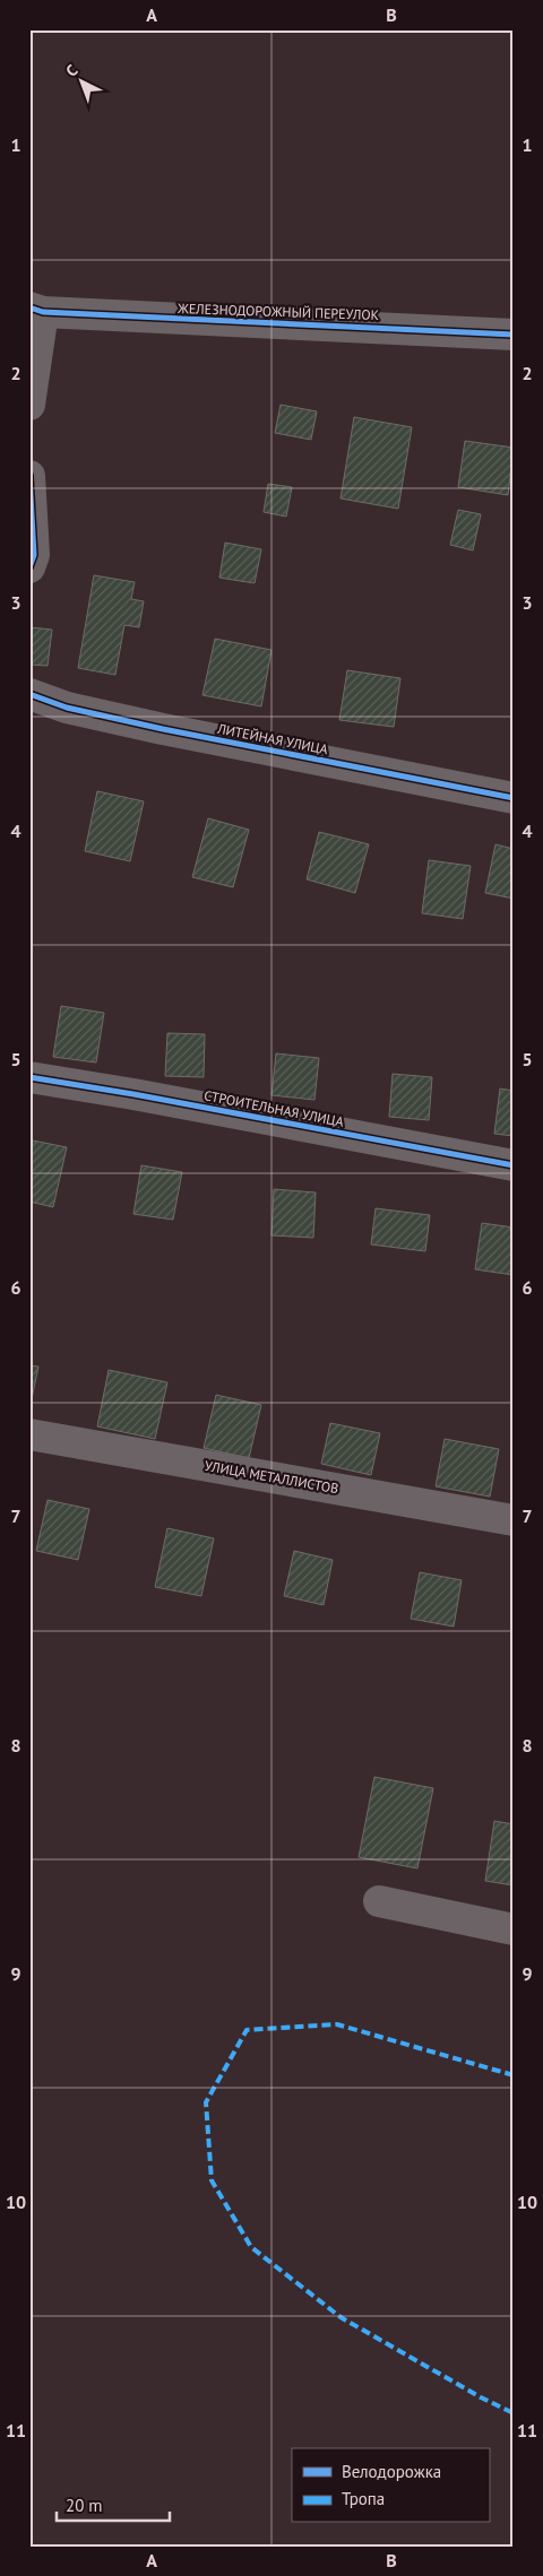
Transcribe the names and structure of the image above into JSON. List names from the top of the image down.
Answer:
{
  "streets": {
    "street": [
      "ЖЕЛЕЗНОДОРОЖНЫЙ ПЕРЕУЛОК",
      "ЛИТЕЙНАЯ УЛИЦА",
      "СТРОИТЕЛЬНАЯ УЛИЦА",
      "УЛИЦА МЕТАЛЛИСТОВ"
    ]
  },
  "legend": ["Велодорожка", "Тропа"],
  "scale_bar": "20 m",
  "north": "top left",
  "grid": {
    "columns": ["A", "B"],
    "rows": [
      "1",
      "2",
      "3",
      "4",
      "5",
      "6",
      "7",
      "8",
      "9",
      "10",
      "11"
    ]
  }
}
